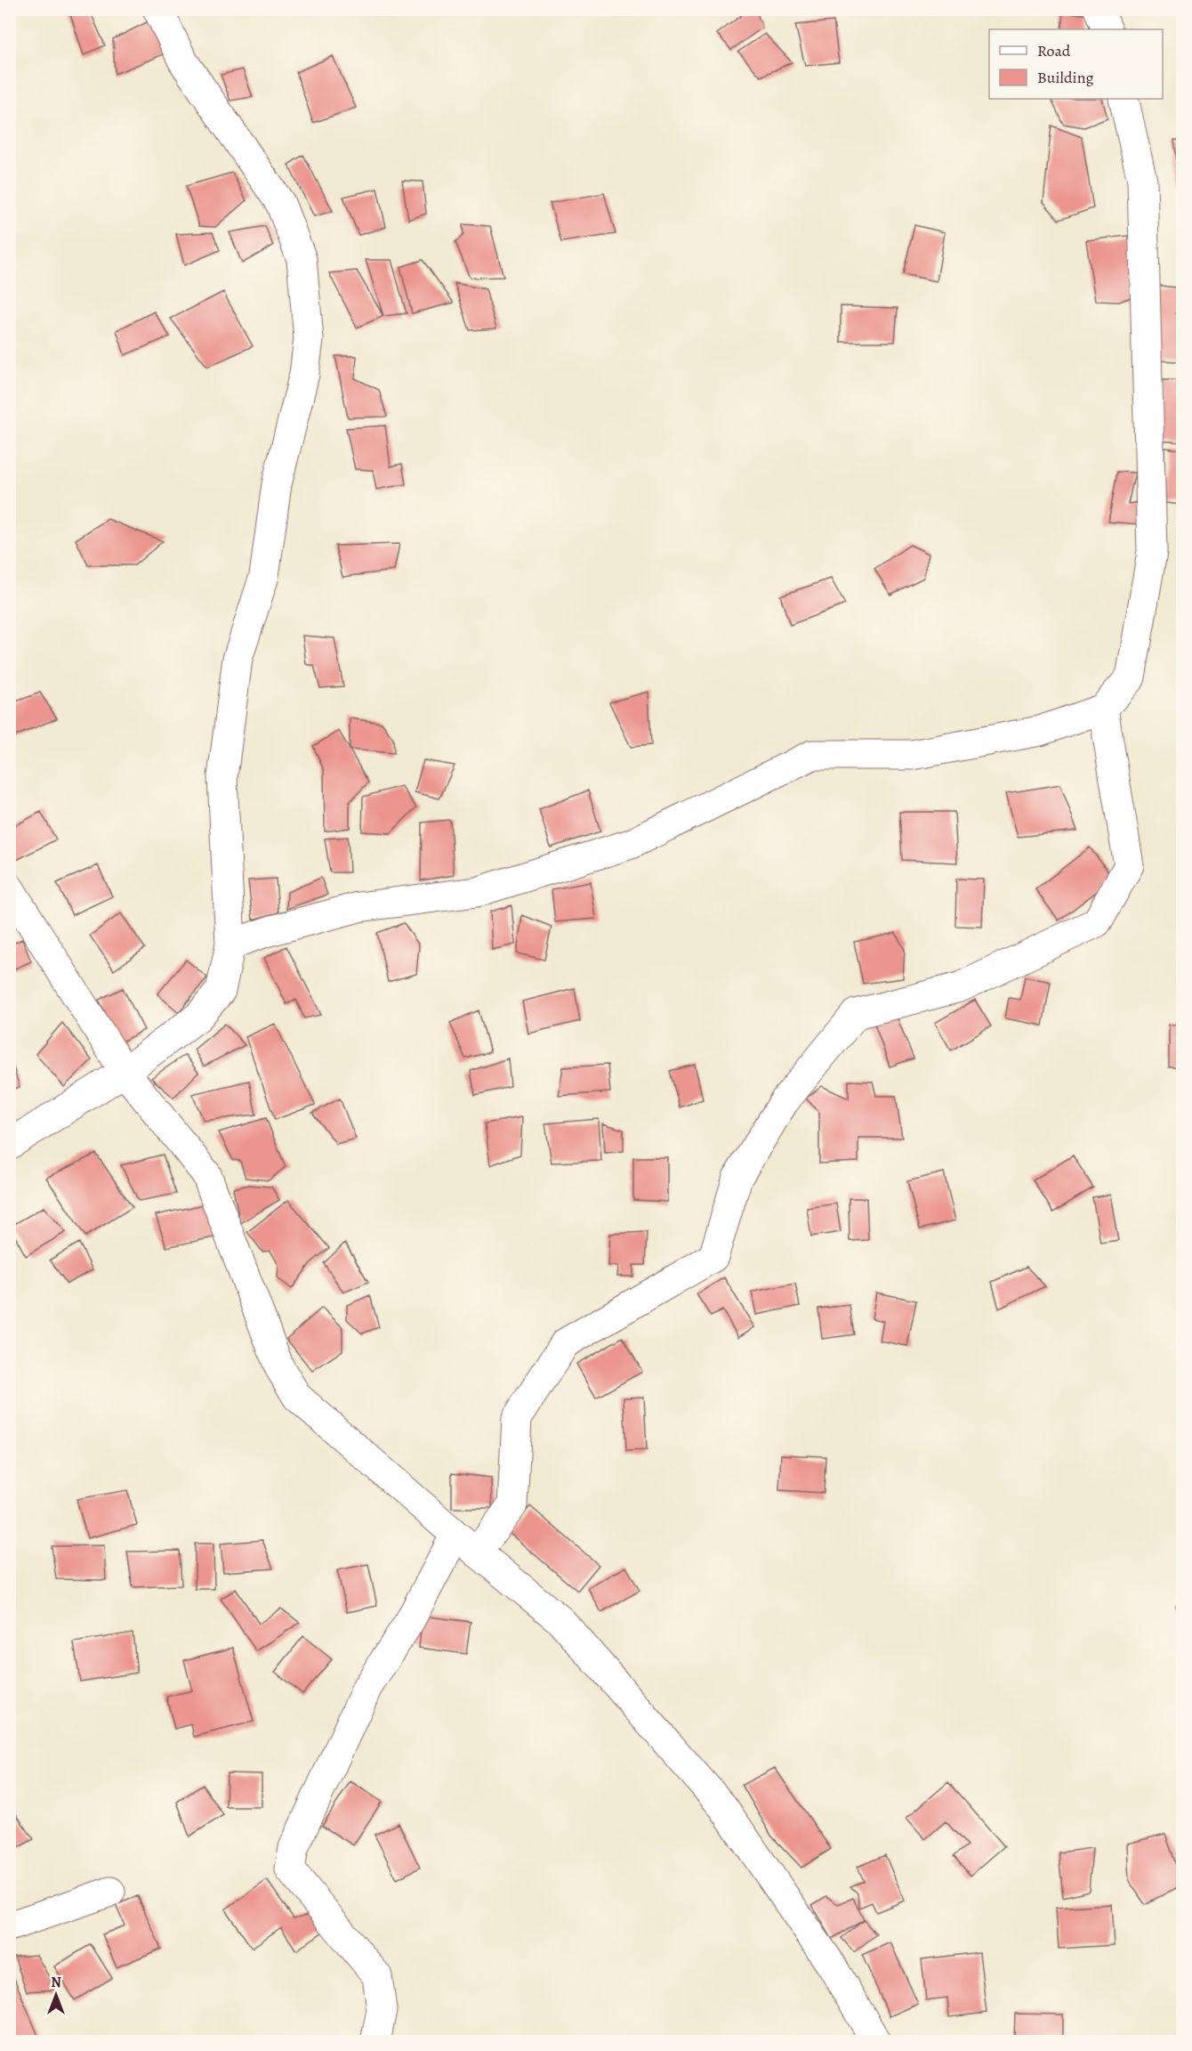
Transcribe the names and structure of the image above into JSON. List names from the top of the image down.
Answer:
{
  "legend": ["Road", "Building"],
  "north": "top"
}
